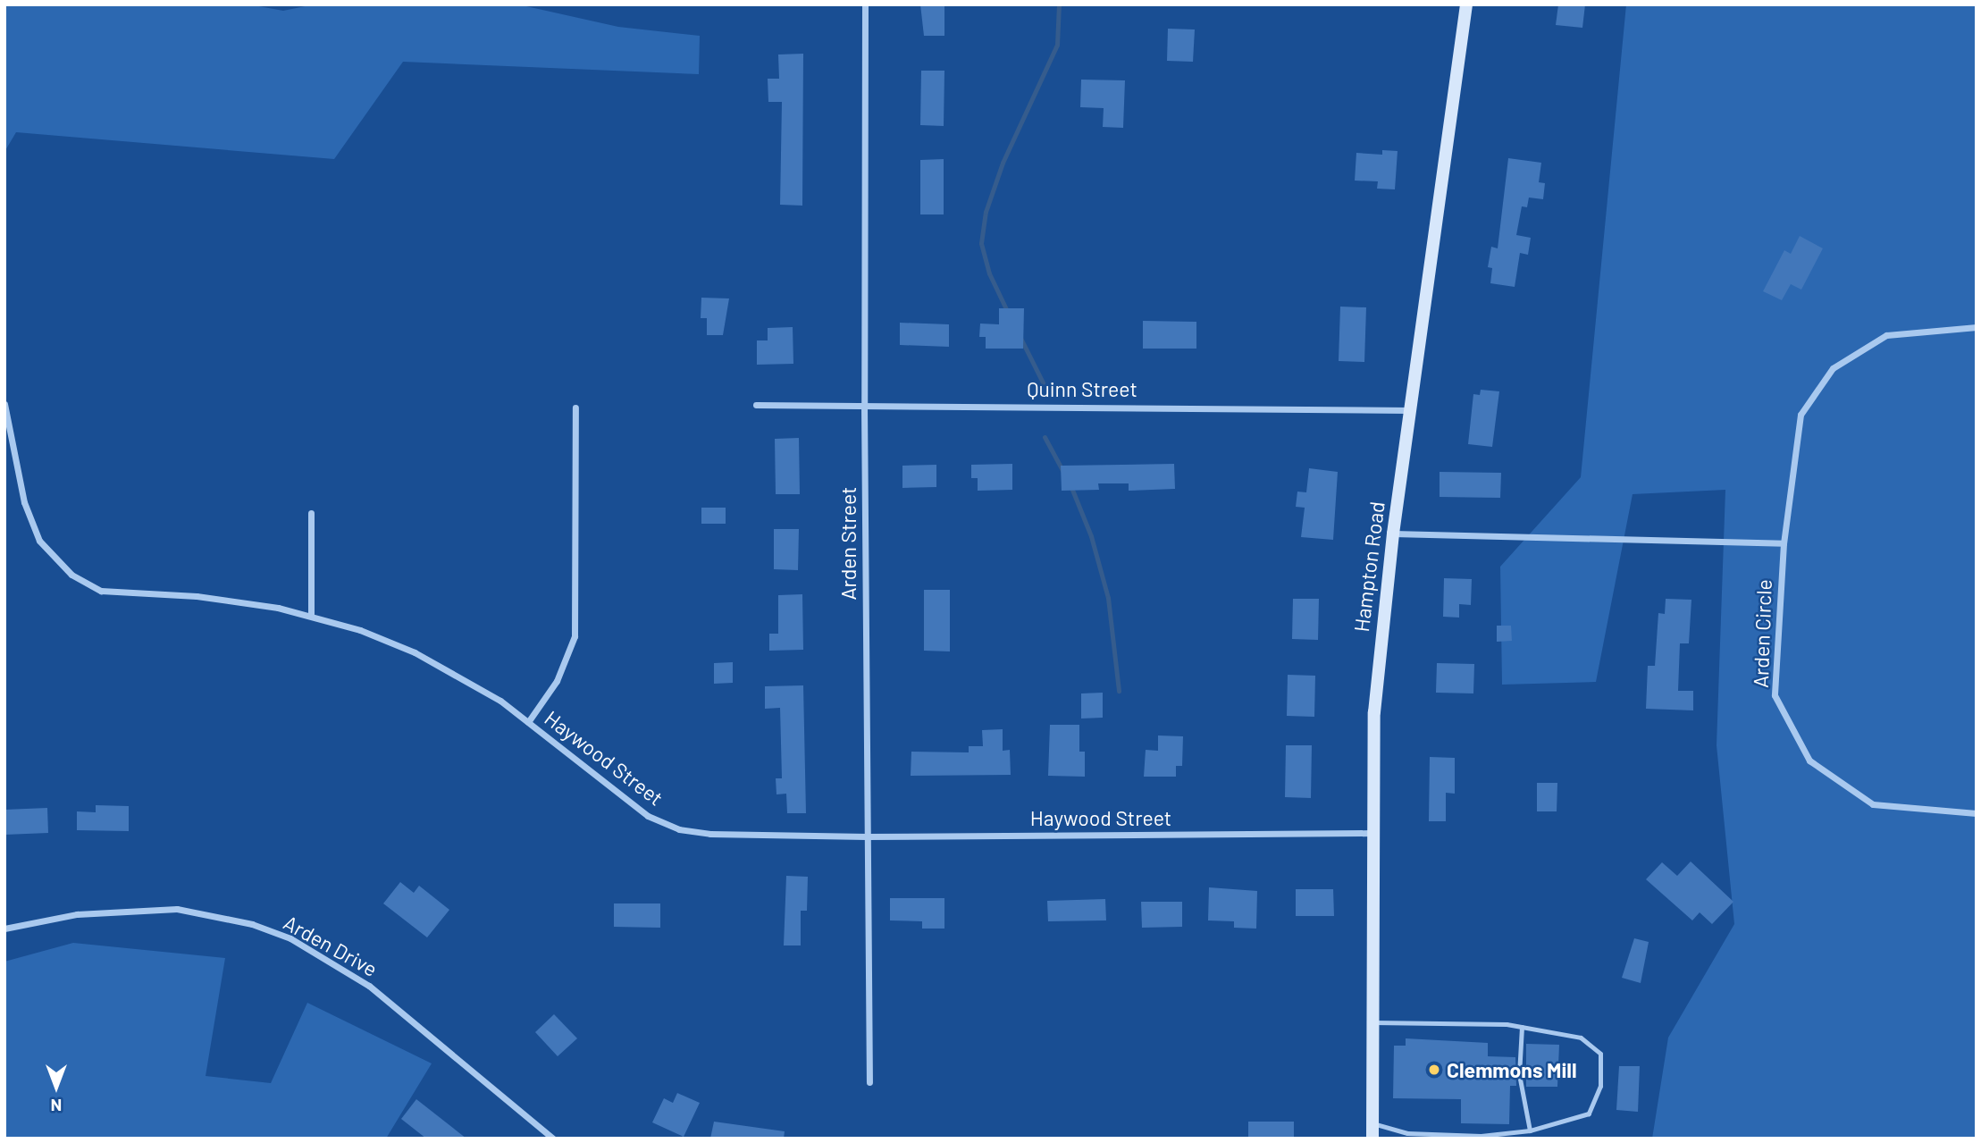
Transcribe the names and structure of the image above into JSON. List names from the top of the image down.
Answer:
{
  "streets": {
    "main road": ["Hampton Road"],
    "street": [
      "Quinn Street",
      "Arden Street",
      "Arden Circle",
      "Haywood Street",
      "Arden Drive"
    ]
  },
  "crossings": [
    ["Quinn Street", "Arden Street"],
    ["Quinn Street", "Hampton Road"],
    ["Arden Street", "Haywood Street"],
    ["Hampton Road", "Haywood Street"]
  ],
  "places": ["Clemmons Mill"],
  "north": "bottom"
}
